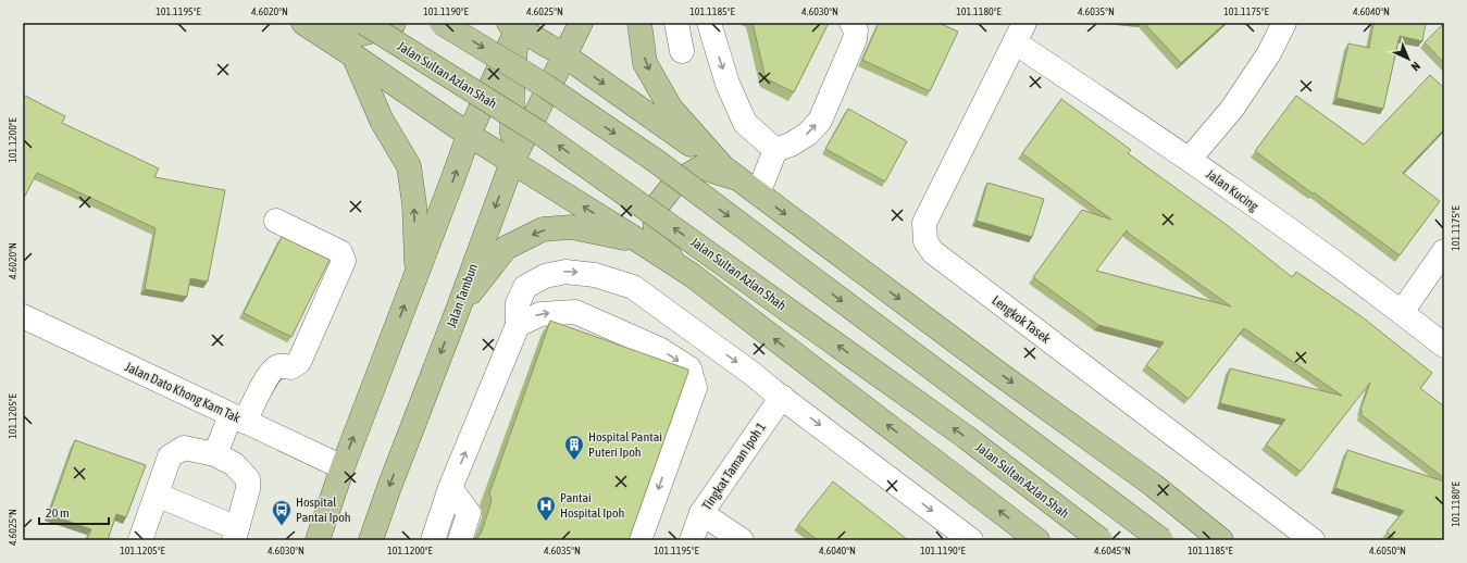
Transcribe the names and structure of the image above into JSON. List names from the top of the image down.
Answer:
{
  "streets": {
    "main road": ["Jalan Sultan Azlan Shah", "Jalan Tambun"],
    "street": [
      "Jalan Kucing",
      "Lengkok Tasek",
      "Jalan Dato Khong Kam Tak",
      "Tingkat Taman Ipoh 1"
    ]
  },
  "crossings": [
    ["Jalan Kucing", "Lengkok Tasek"]
  ],
  "places": {
    "building": ["Hospital Pantai Puteri Ipoh"],
    "hospital": ["Pantai Hospital Ipoh"],
    "bus stop": ["Hospital Pantai Ipoh"]
  },
  "scale_bar": "20 m",
  "north": "bottom right",
  "coordinates": [
    "101.1195°E",
    "4.6020°N",
    "101.1190°E",
    "4.6025°N",
    "101.1185°E",
    "4.6030°N",
    "101.1180°E",
    "4.6035°N",
    "101.1175°E",
    "4.6040°N",
    "101.1200°E",
    "101.1205°E",
    "4.6045°N",
    "4.6050°N"
  ]
}
